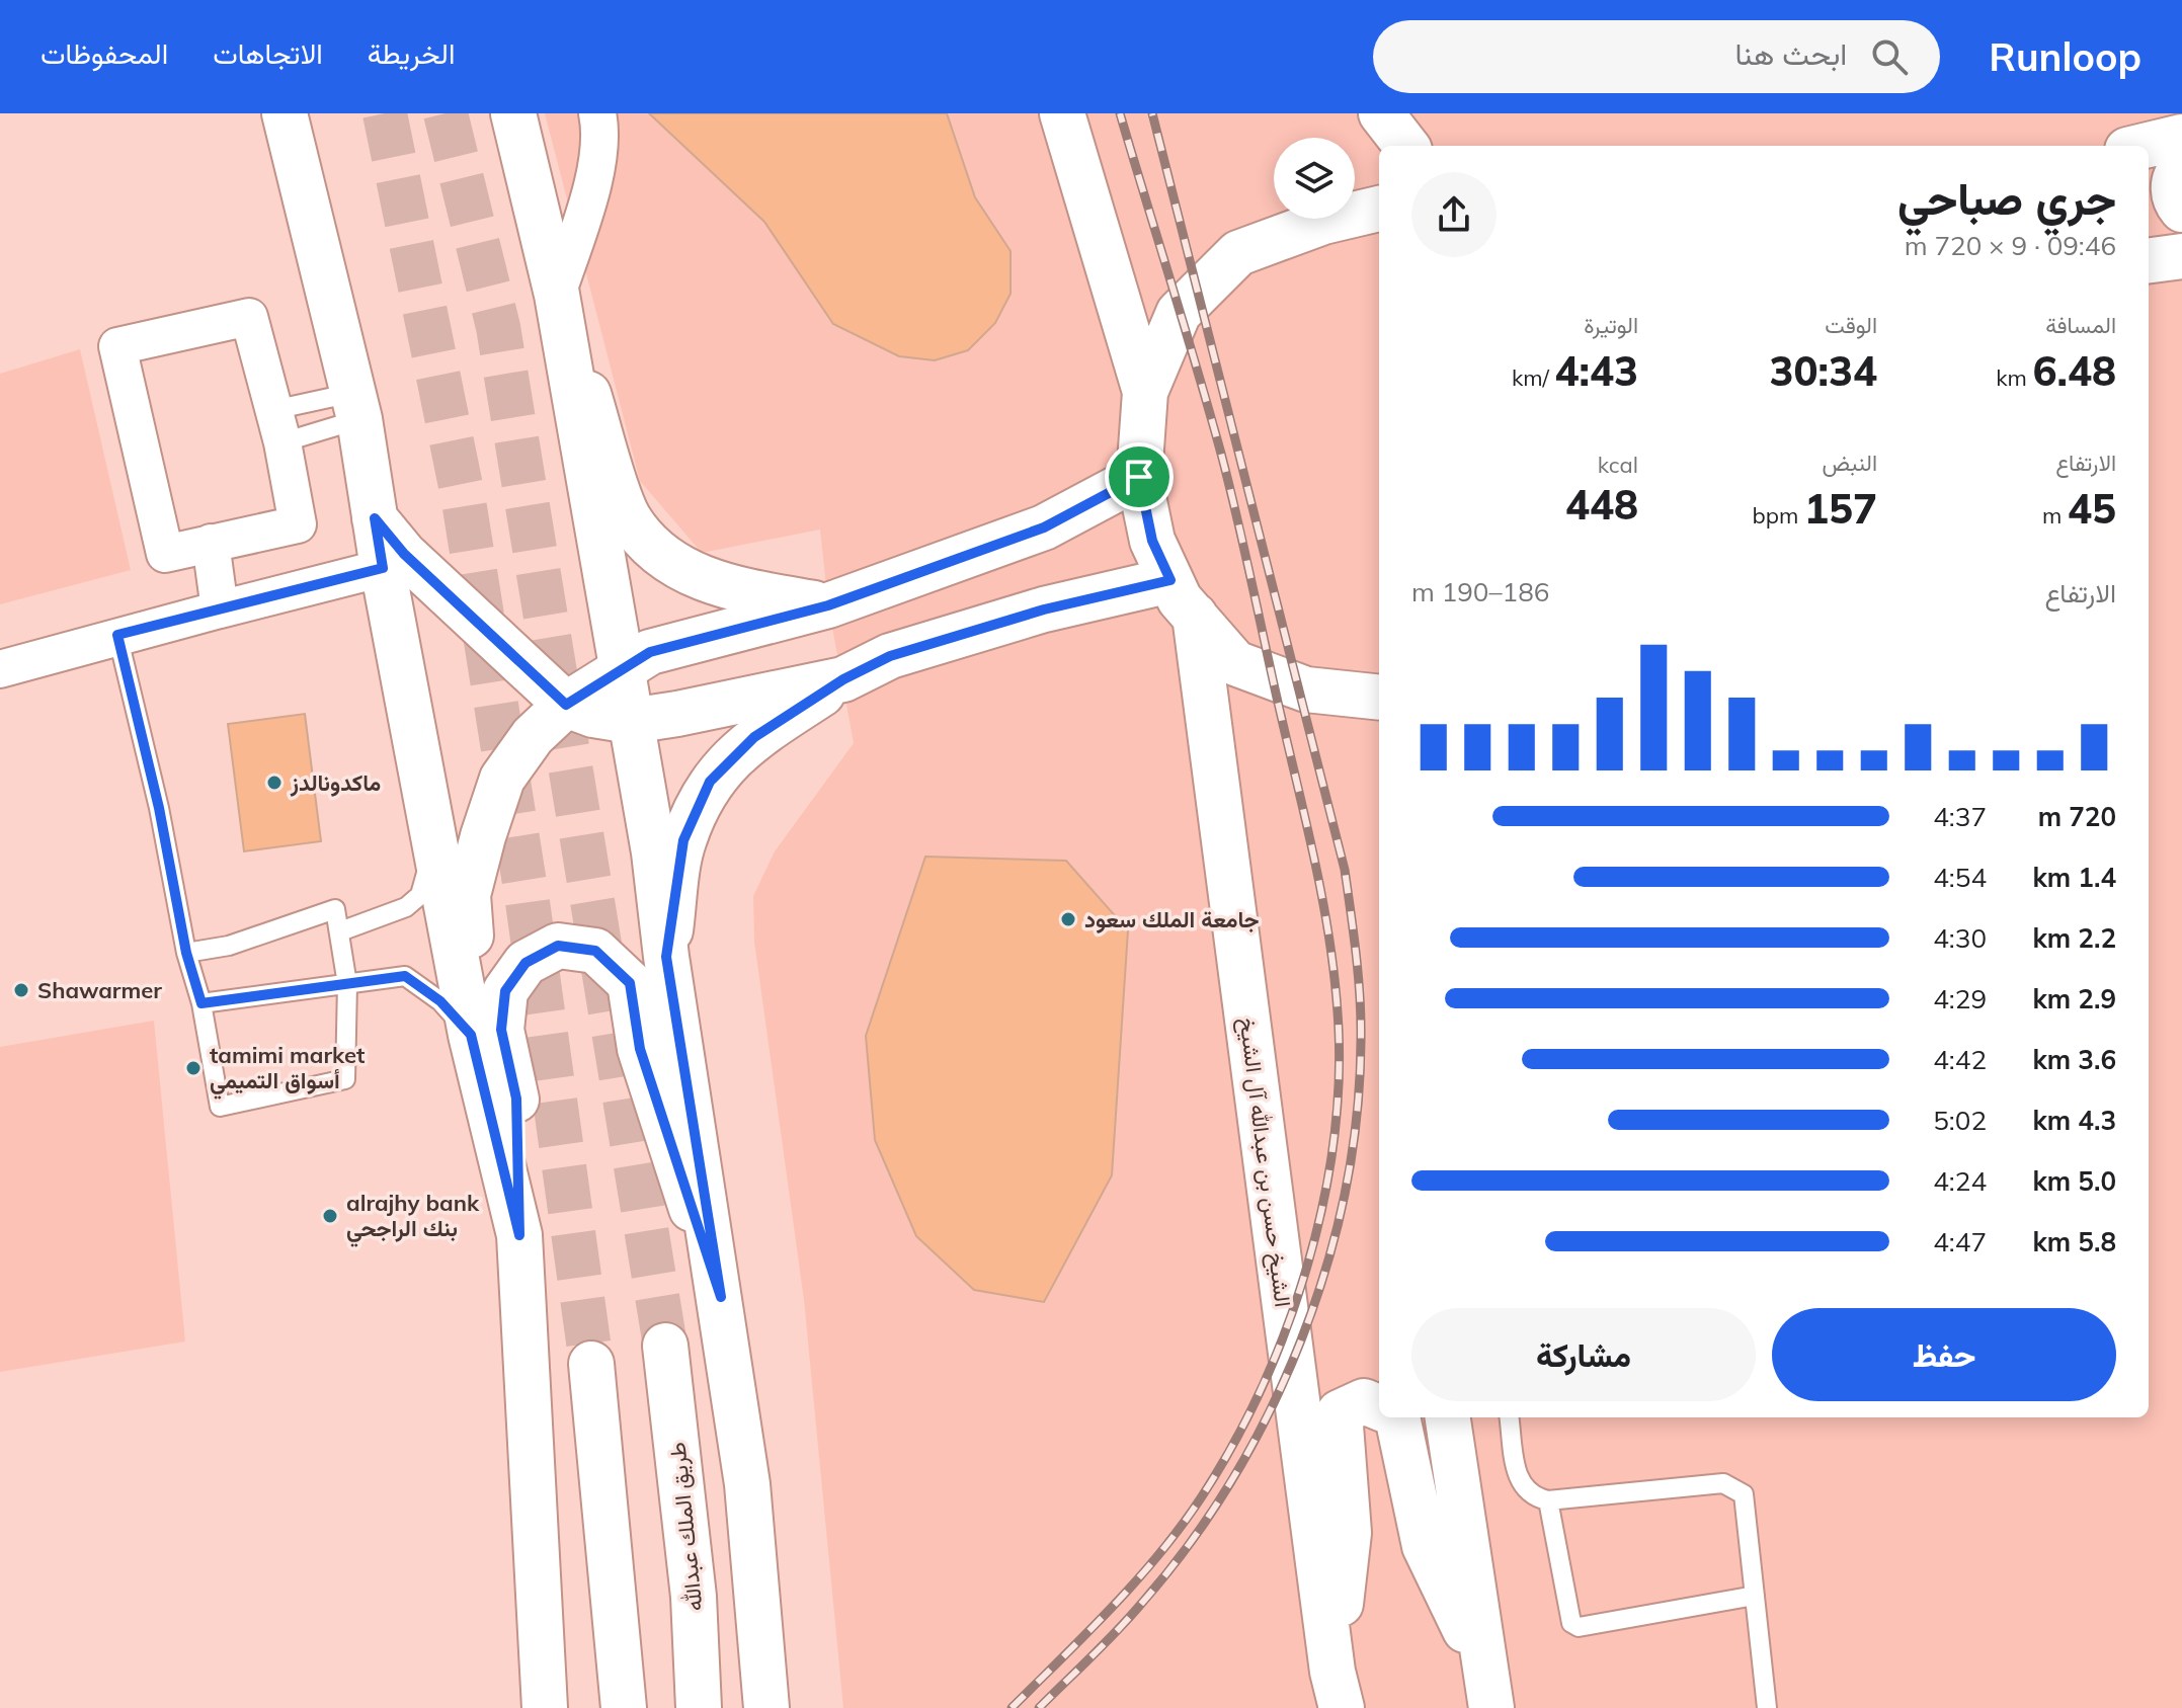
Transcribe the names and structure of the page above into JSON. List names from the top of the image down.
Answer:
{
  "streets": {
    "main road": ["الشيخ حسن بن عبدالله آل الشيخ", "طريق الملك عبدالله"]
  },
  "places": [
    "ماكدونالدز",
    "جامعة الملك سعود",
    "Shawarmer",
    "tamimi market أسواق التميمي",
    "alrajhy bank بنك الراجحي"
  ],
  "page": {
    "header": "Runloop",
    "search": "ابحث هنا",
    "nav": ["الخريطة", "الاتجاهات", "المحفوظات"],
    "heading": ["جري صباحي", "09:46 · 9 × 720 m"],
    "stats": [
      ["المسافة", "6.48 km"],
      ["الوقت", "30:34"],
      ["الوتيرة", "4:43 /km"],
      ["الارتفاع", "45 m"],
      ["النبض", "157 bpm"],
      ["kcal", "448"]
    ],
    "chart": ["الارتفاع", "186–190 m"],
    "list": [
      {
        "name": "720 m",
        "note": "4:37"
      },
      {
        "name": "1.4 km",
        "note": "4:54"
      },
      {
        "name": "2.2 km",
        "note": "4:30"
      },
      {
        "name": "2.9 km",
        "note": "4:29"
      },
      {
        "name": "3.6 km",
        "note": "4:42"
      },
      {
        "name": "4.3 km",
        "note": "5:02"
      },
      {
        "name": "5.0 km",
        "note": "4:24"
      },
      {
        "name": "5.8 km",
        "note": "4:47"
      }
    ],
    "buttons": ["حفظ", "مشاركة"]
  }
}
